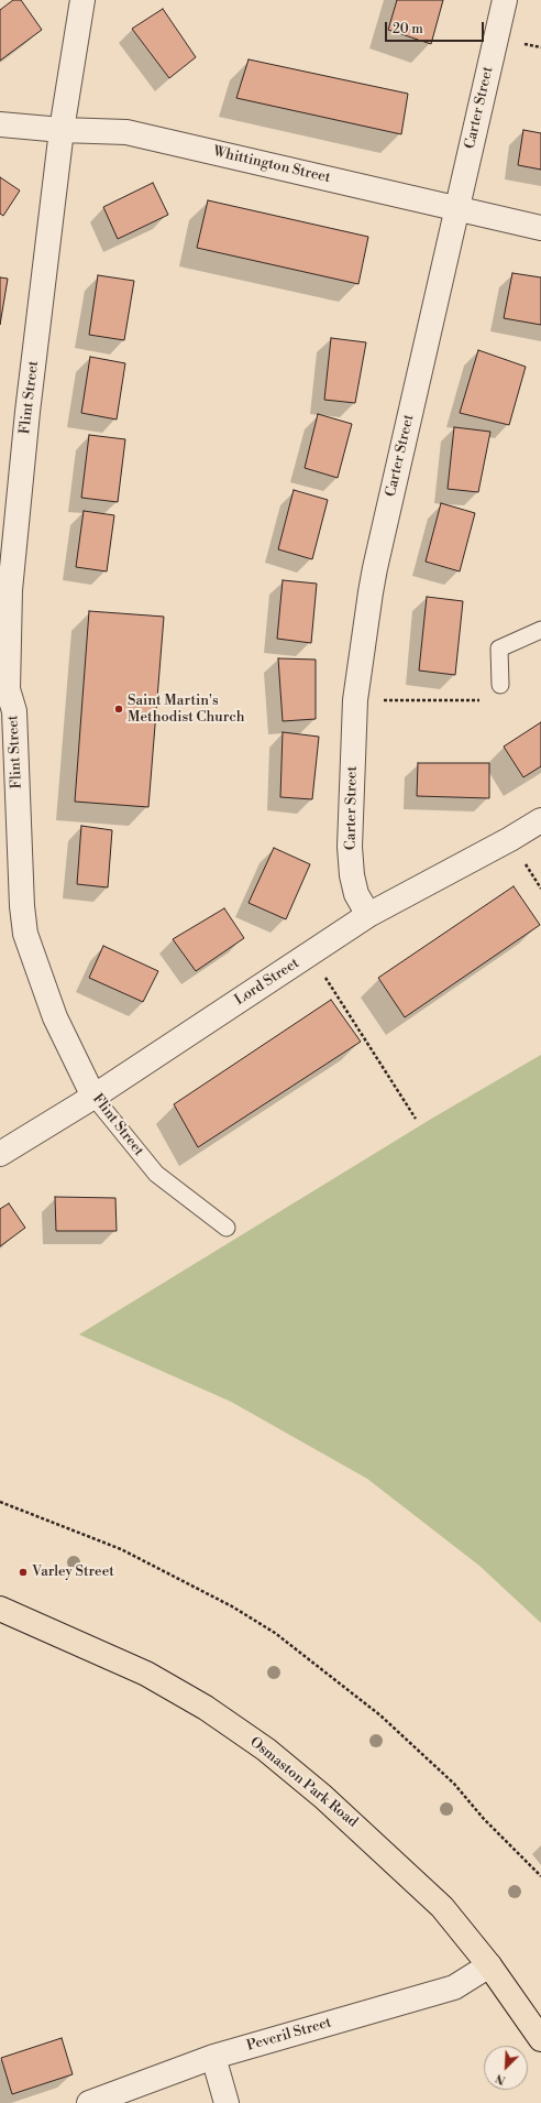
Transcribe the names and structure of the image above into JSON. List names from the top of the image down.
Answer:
{
  "streets": {
    "highway": ["Osmaston Park Road"],
    "street": [
      "Carter Street",
      "Whittington Street",
      "Flint Street",
      "Lord Street",
      "Peveril Street"
    ]
  },
  "crossings": [
    ["Carter Street", "Whittington Street"],
    ["Carter Street", "Lord Street"],
    ["Whittington Street", "Flint Street"],
    ["Flint Street", "Lord Street"],
    ["Osmaston Park Road", "Peveril Street"]
  ],
  "places": ["Saint Martin's Methodist Church", "Varley Street"],
  "scale_bar": "20 m",
  "north": "bottom left"
}
